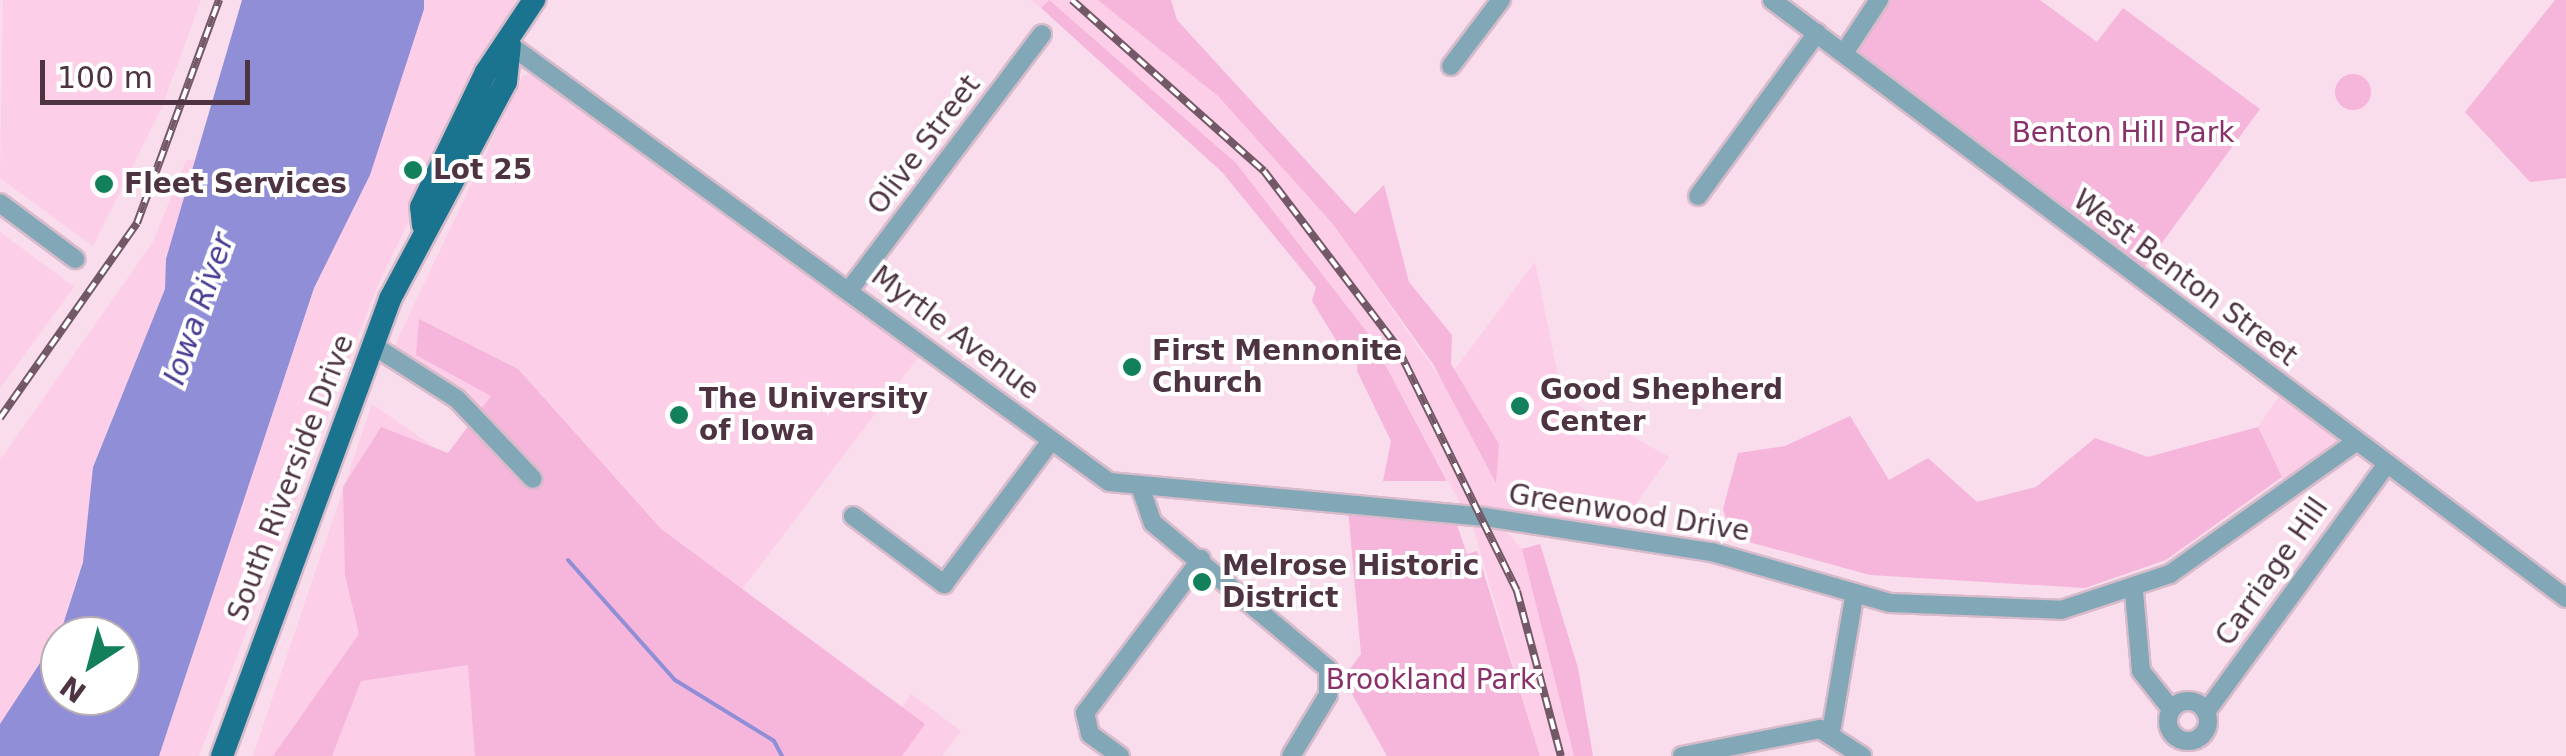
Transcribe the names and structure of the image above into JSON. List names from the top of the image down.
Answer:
{
  "streets": {
    "main road": ["South Riverside Drive"],
    "street": [
      "Olive Street",
      "West Benton Street",
      "Myrtle Avenue",
      "Greenwood Drive",
      "Carriage Hill"
    ]
  },
  "crossings": [
    ["Olive Street", "Myrtle Avenue"],
    ["West Benton Street", "Greenwood Drive"],
    ["West Benton Street", "Carriage Hill"],
    ["Myrtle Avenue", "South Riverside Drive"],
    ["Myrtle Avenue", "Greenwood Drive"],
    ["Greenwood Drive", "Carriage Hill"]
  ],
  "water": ["Iowa River"],
  "parks": ["Benton Hill Park", "Brookland Park"],
  "places": [
    "Lot 25",
    "Fleet Services",
    "First Mennonite Church",
    "Good Shepherd Center",
    "The University of Iowa",
    "Melrose Historic District"
  ],
  "scale_bar": "100 m",
  "north": "bottom left"
}
